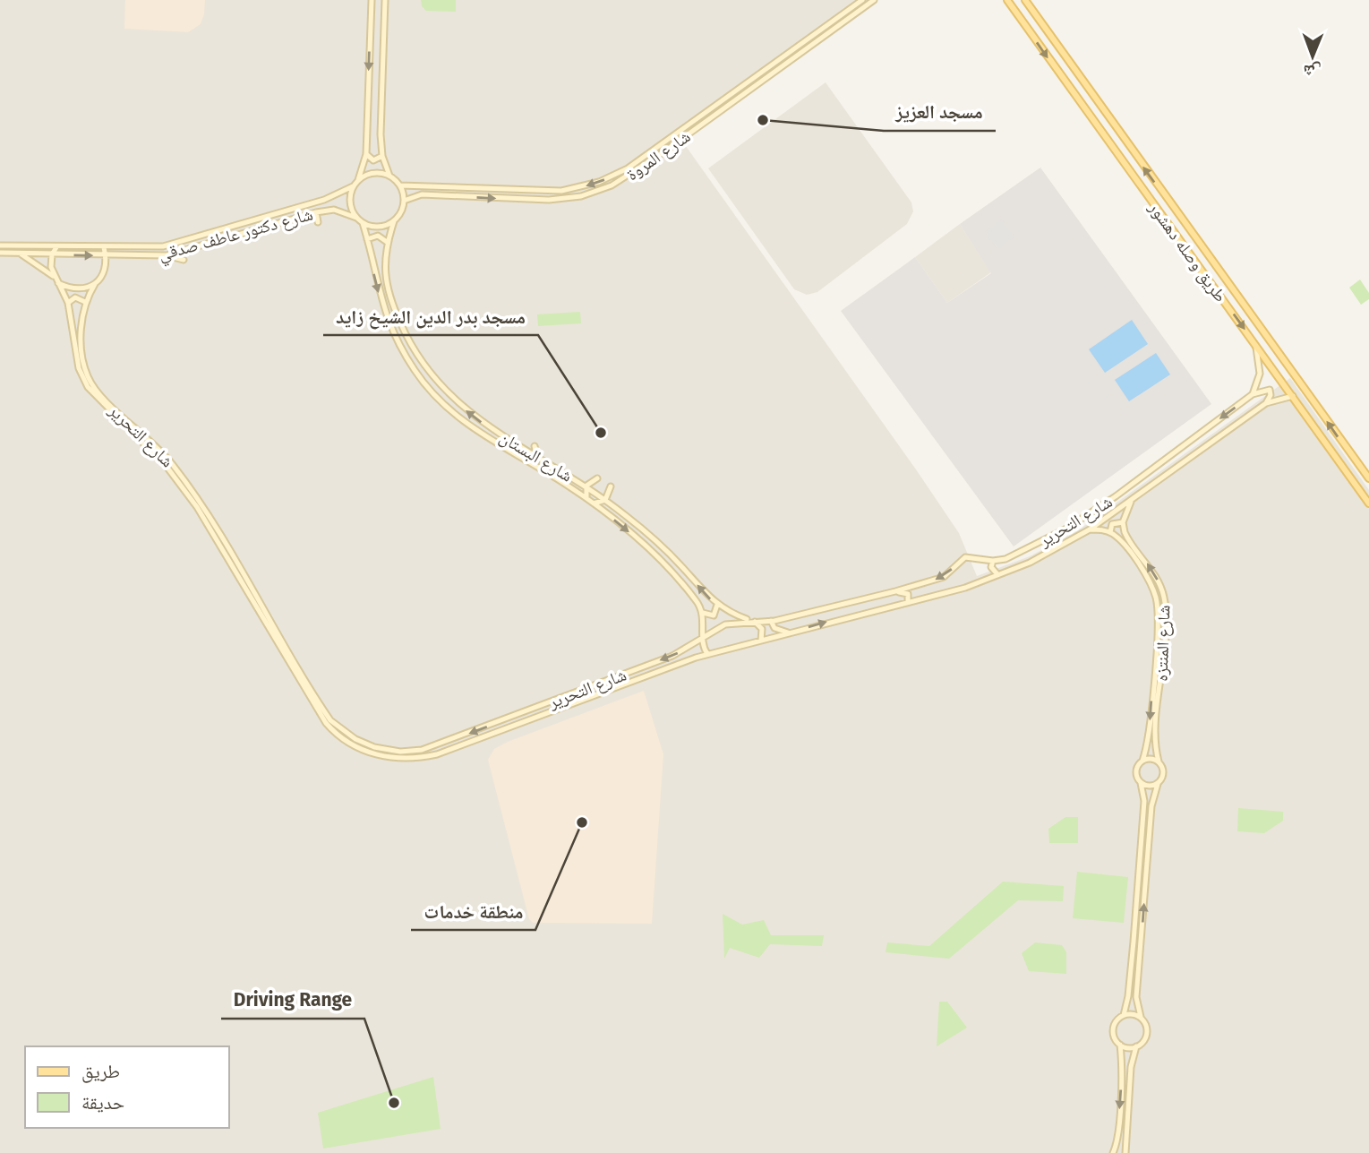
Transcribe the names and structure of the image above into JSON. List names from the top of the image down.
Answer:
{
  "streets": {
    "main road": ["طريق وصله دهشور"],
    "street": [
      "شارع المروة",
      "شارع دكتور عاطف صدقي",
      "شارع التحرير",
      "شارع البستان",
      "شارع المنتزه"
    ]
  },
  "crossings": [
    ["شارع المروة", "شارع دكتور عاطف صدقي"],
    ["شارع المروة", "شارع البستان"],
    ["شارع دكتور عاطف صدقي", "شارع التحرير"],
    ["شارع دكتور عاطف صدقي", "شارع البستان"],
    ["طريق وصله دهشور", "شارع التحرير"],
    ["شارع التحرير", "شارع البستان"]
  ],
  "places": [
    "مسجد العزيز",
    "مسجد بدر الدين الشيخ زايد",
    "منطقة خدمات",
    "Driving Range"
  ],
  "legend": ["طريق", "حديقة"],
  "north": "bottom"
}
